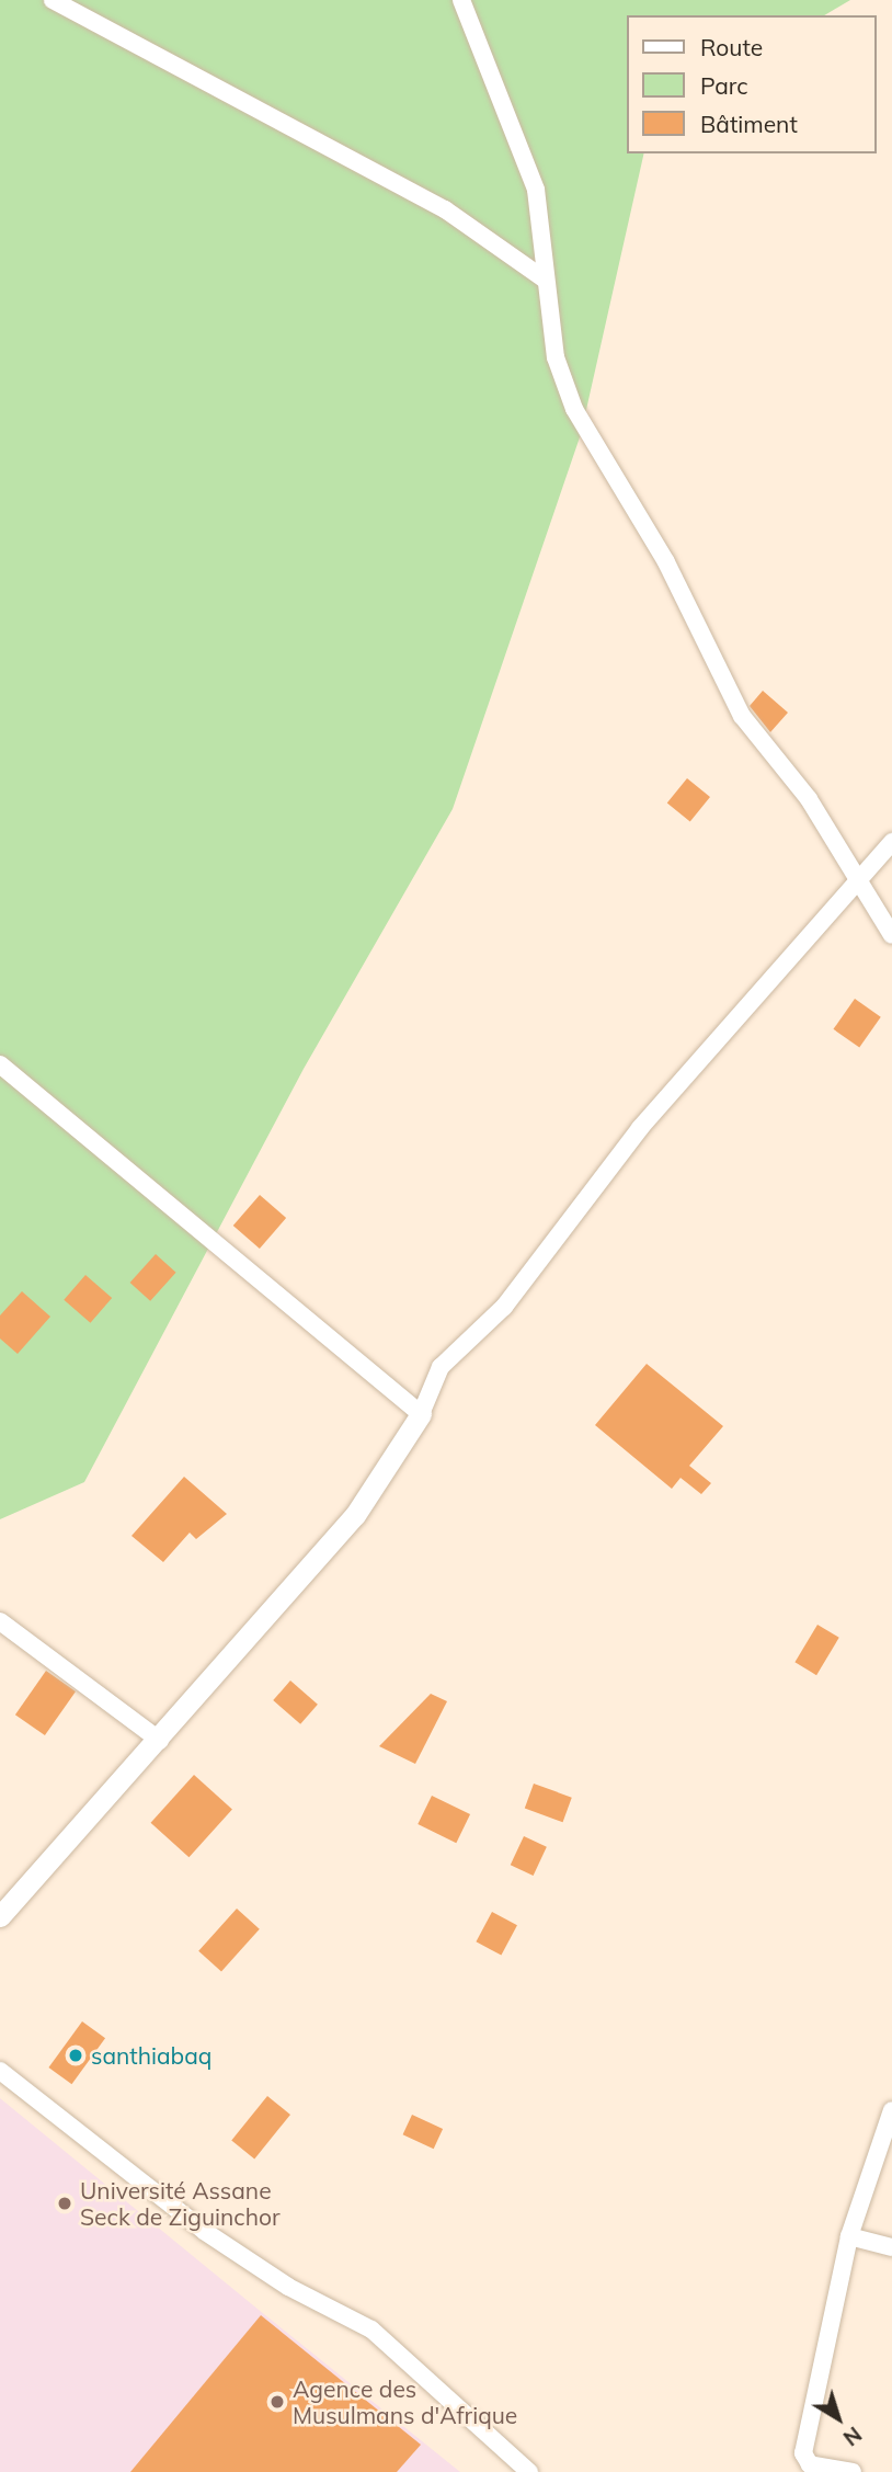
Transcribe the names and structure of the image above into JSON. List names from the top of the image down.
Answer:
{
  "places": ["santhiabaq", "Université Assane Seck de Ziguinchor", "Agence des Musulmans d'Afrique"],
  "legend": ["Route", "Parc", "Bâtiment"],
  "north": "bottom right"
}
